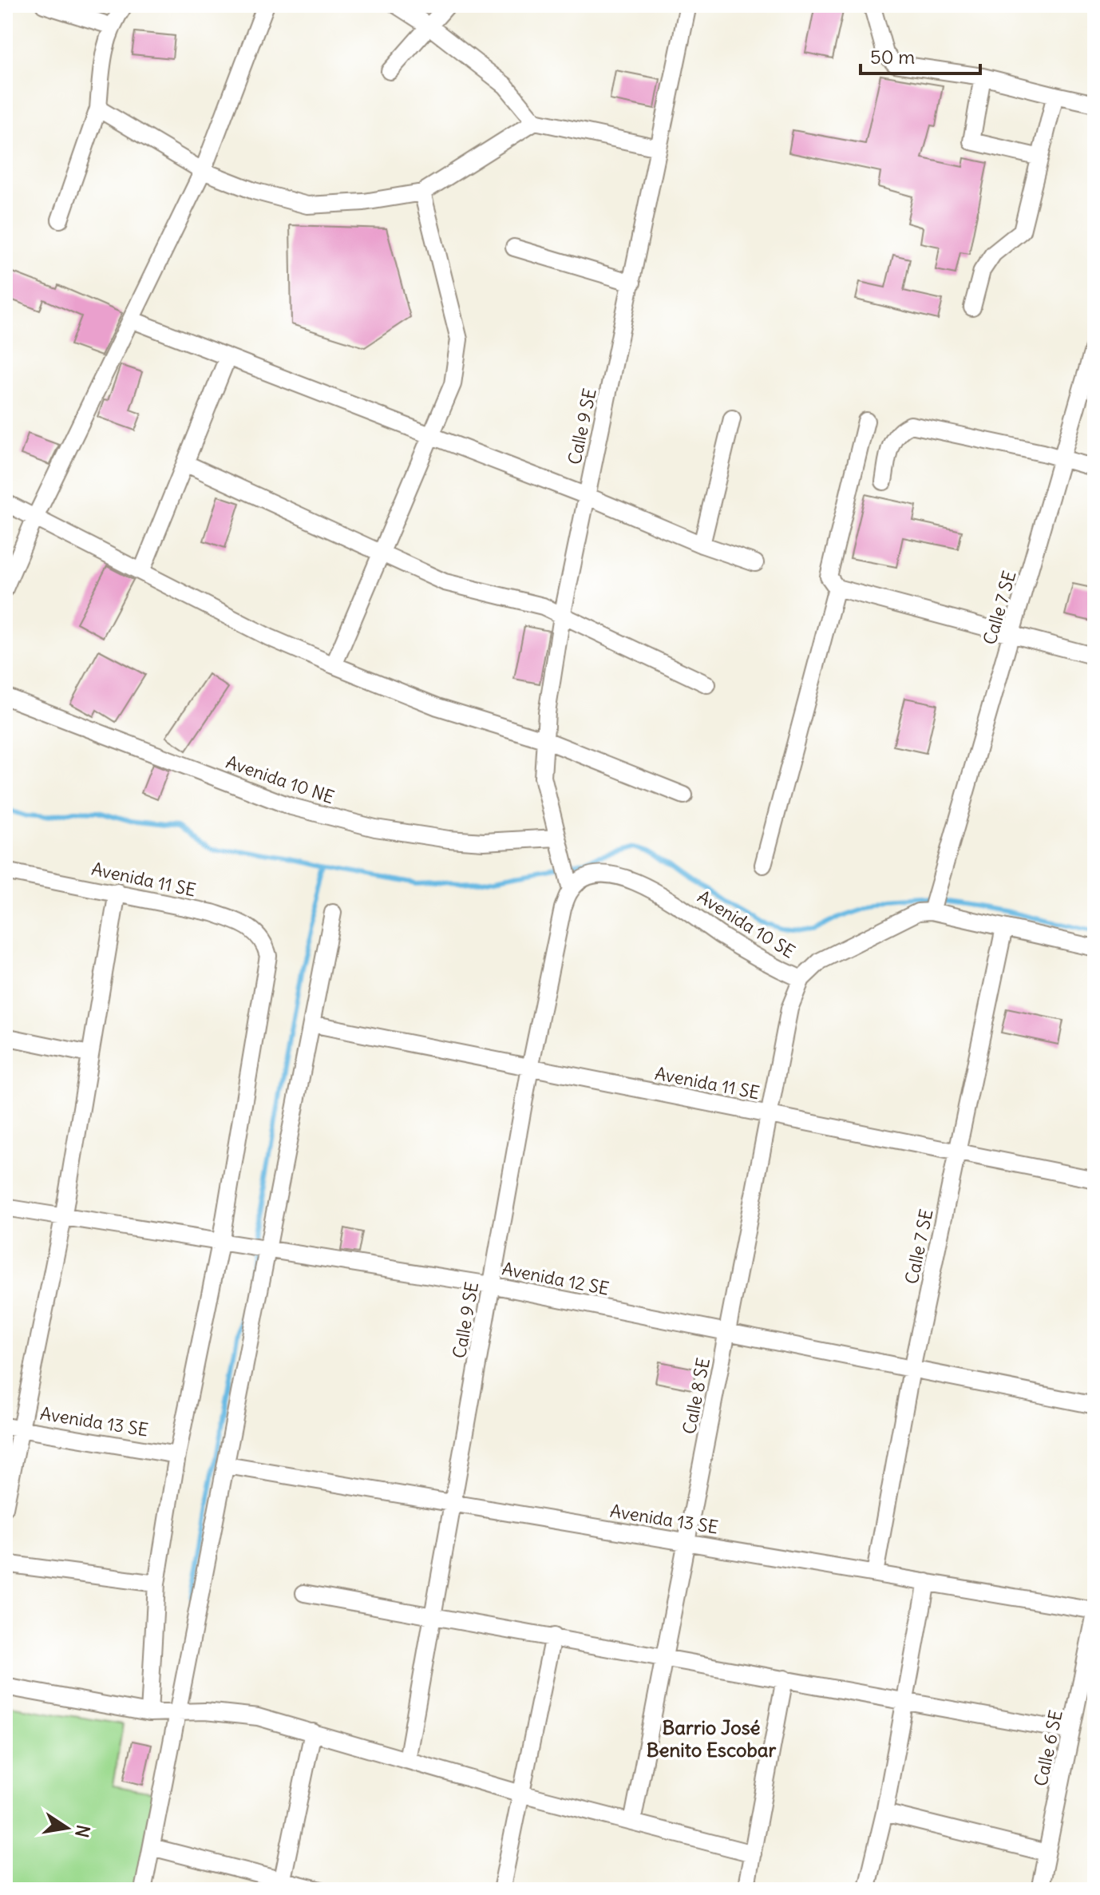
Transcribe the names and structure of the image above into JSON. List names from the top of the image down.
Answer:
{
  "streets": {
    "street": [
      "Calle 9 SE",
      "Calle 7 SE",
      "Avenida 10 NE",
      "Avenida 11 SE",
      "Avenida 10 SE",
      "Avenida 12 SE",
      "Calle 8 SE",
      "Avenida 13 SE",
      "Calle 6 SE"
    ]
  },
  "crossings": [
    ["Calle 9 SE", "Avenida 10 NE"],
    ["Calle 9 SE", "Avenida 11 SE"],
    ["Calle 9 SE", "Avenida 10 SE"],
    ["Calle 9 SE", "Avenida 12 SE"],
    ["Calle 9 SE", "Avenida 13 SE"],
    ["Calle 7 SE", "Avenida 11 SE"],
    ["Calle 7 SE", "Avenida 10 SE"],
    ["Calle 7 SE", "Avenida 12 SE"],
    ["Calle 7 SE", "Avenida 13 SE"],
    ["Avenida 11 SE", "Avenida 12 SE"],
    ["Avenida 11 SE", "Calle 8 SE"],
    ["Avenida 10 SE", "Calle 8 SE"],
    ["Avenida 12 SE", "Calle 8 SE"],
    ["Calle 8 SE", "Avenida 13 SE"],
    ["Avenida 13 SE", "Calle 6 SE"]
  ],
  "districts": ["Barrio José Benito Escobar"],
  "scale_bar": "50 m",
  "north": "right"
}
